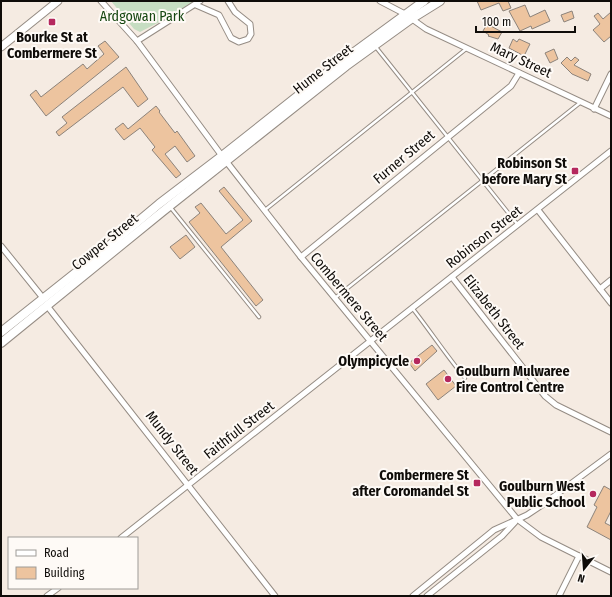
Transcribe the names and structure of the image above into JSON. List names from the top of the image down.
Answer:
{
  "streets": {
    "main road": ["Hume Street", "Cowper Street"],
    "street": [
      "Mary Street",
      "Furner Street",
      "Robinson Street",
      "Combermere Street",
      "Elizabeth Street",
      "Faithfull Street",
      "Mundy Street"
    ]
  },
  "crossings": [
    ["Mary Street", "Hume Street"],
    ["Mary Street", "Furner Street"],
    ["Hume Street", "Cowper Street"],
    ["Hume Street", "Combermere Street"],
    ["Furner Street", "Combermere Street"],
    ["Robinson Street", "Combermere Street"],
    ["Robinson Street", "Elizabeth Street"],
    ["Robinson Street", "Faithfull Street"],
    ["Cowper Street", "Combermere Street"],
    ["Cowper Street", "Mundy Street"],
    ["Combermere Street", "Faithfull Street"],
    ["Faithfull Street", "Mundy Street"]
  ],
  "parks": ["Ardgowan Park"],
  "places": {
    "transit": ["Bourke St at Combermere St", "Robinson St before Mary St", "Combermere St after Coromandel St"],
    "other": ["Olympicycle", "Goulburn Mulwaree Fire Control Centre", "Goulburn West Public School"]
  },
  "legend": ["Road", "Building"],
  "scale_bar": "100 m",
  "north": "bottom"
}
